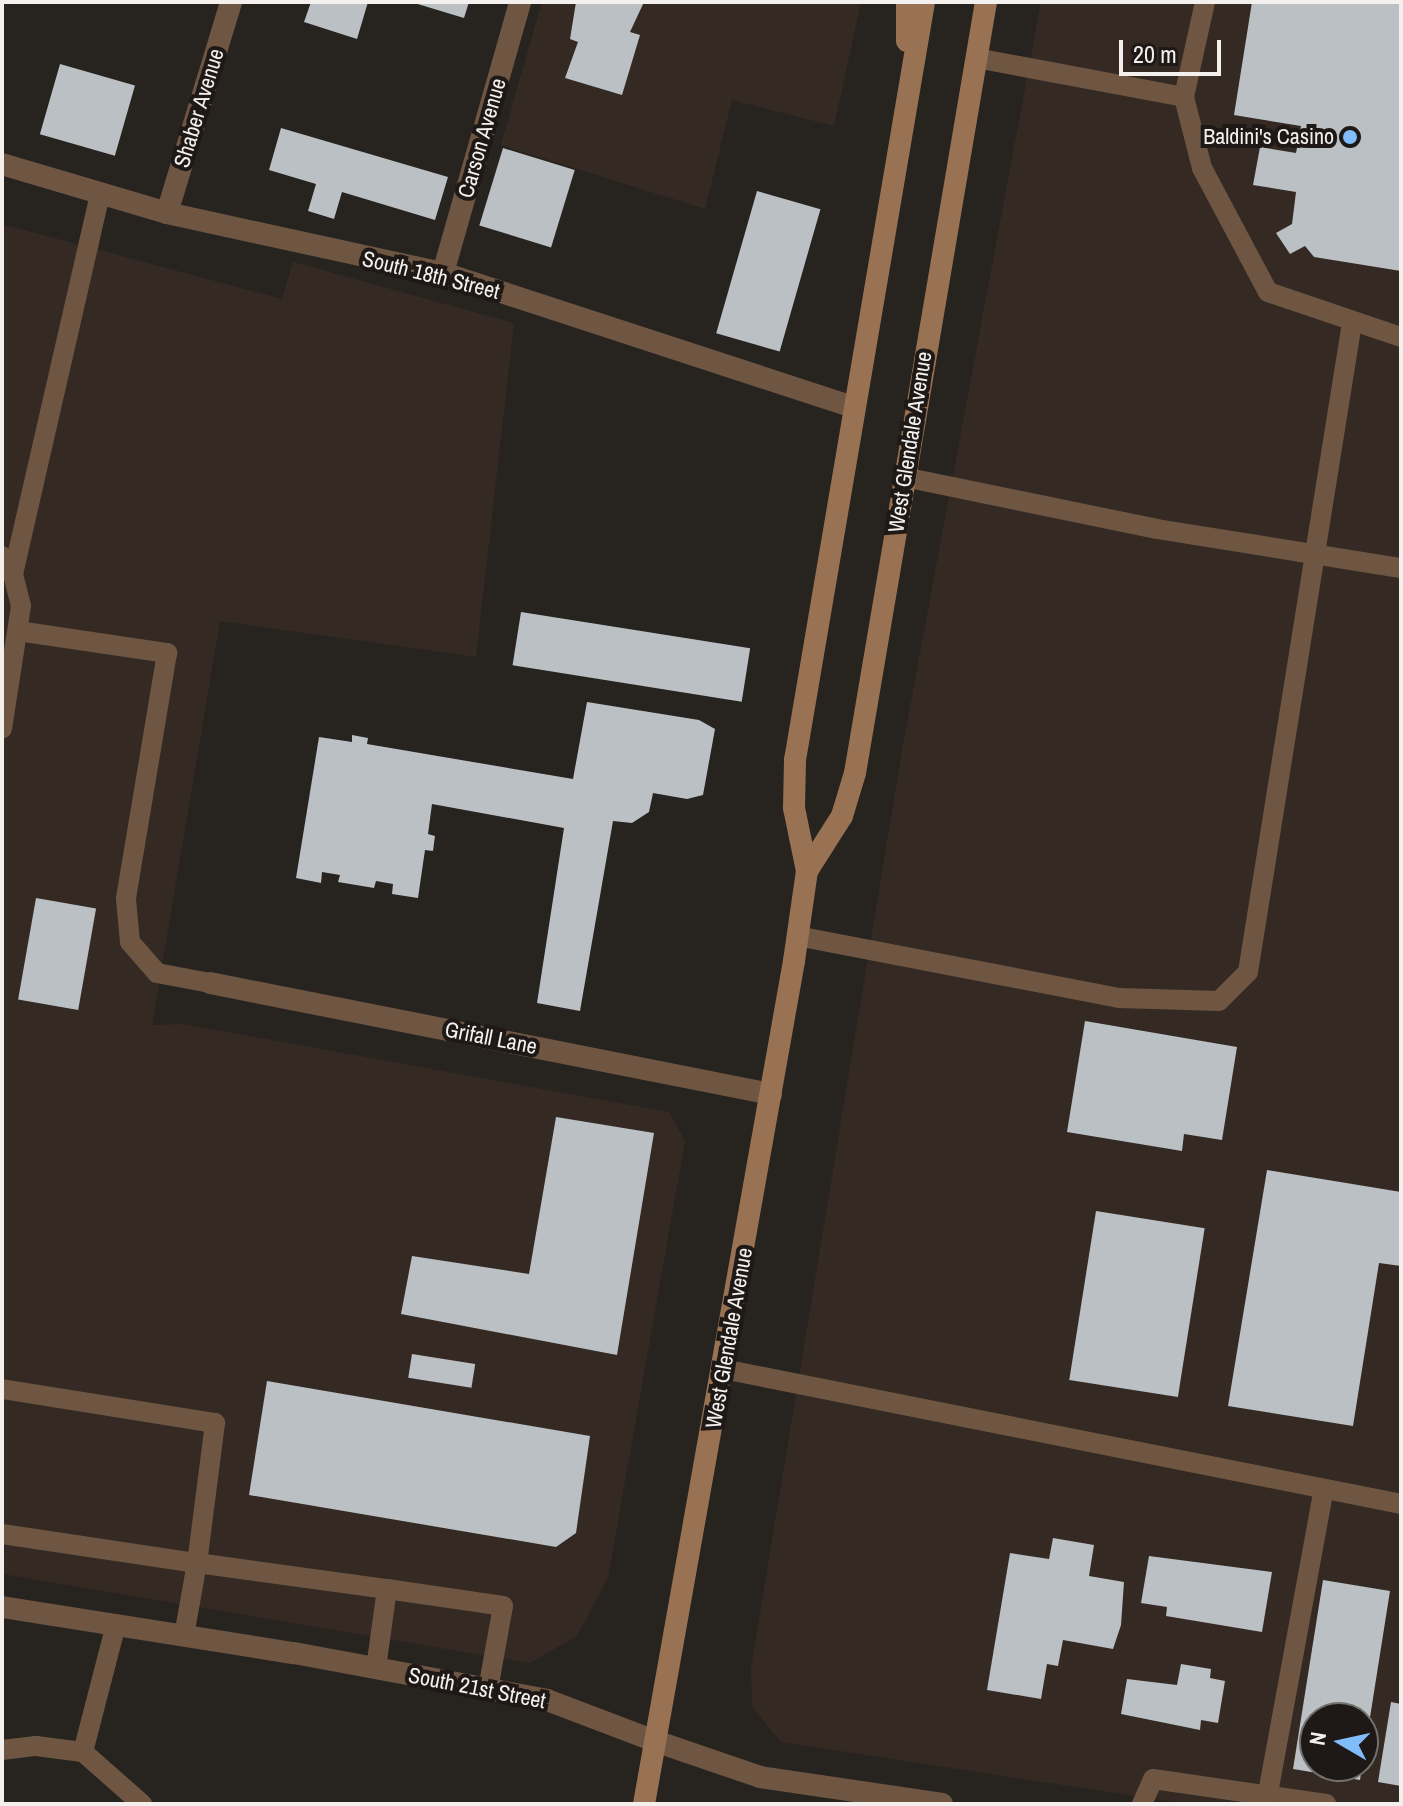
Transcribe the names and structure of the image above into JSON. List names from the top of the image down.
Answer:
{
  "streets": {
    "main road": ["West Glendale Avenue"],
    "street": [
      "Shaber Avenue",
      "Carson Avenue",
      "South 18th Street",
      "Grifall Lane",
      "South 21st Street"
    ]
  },
  "crossings": [
    ["Shaber Avenue", "South 18th Street"],
    ["Carson Avenue", "South 18th Street"],
    ["South 18th Street", "West Glendale Avenue"],
    ["West Glendale Avenue", "Grifall Lane"],
    ["West Glendale Avenue", "South 21st Street"]
  ],
  "places": ["Baldini's Casino"],
  "scale_bar": "20 m",
  "north": "left"
}
